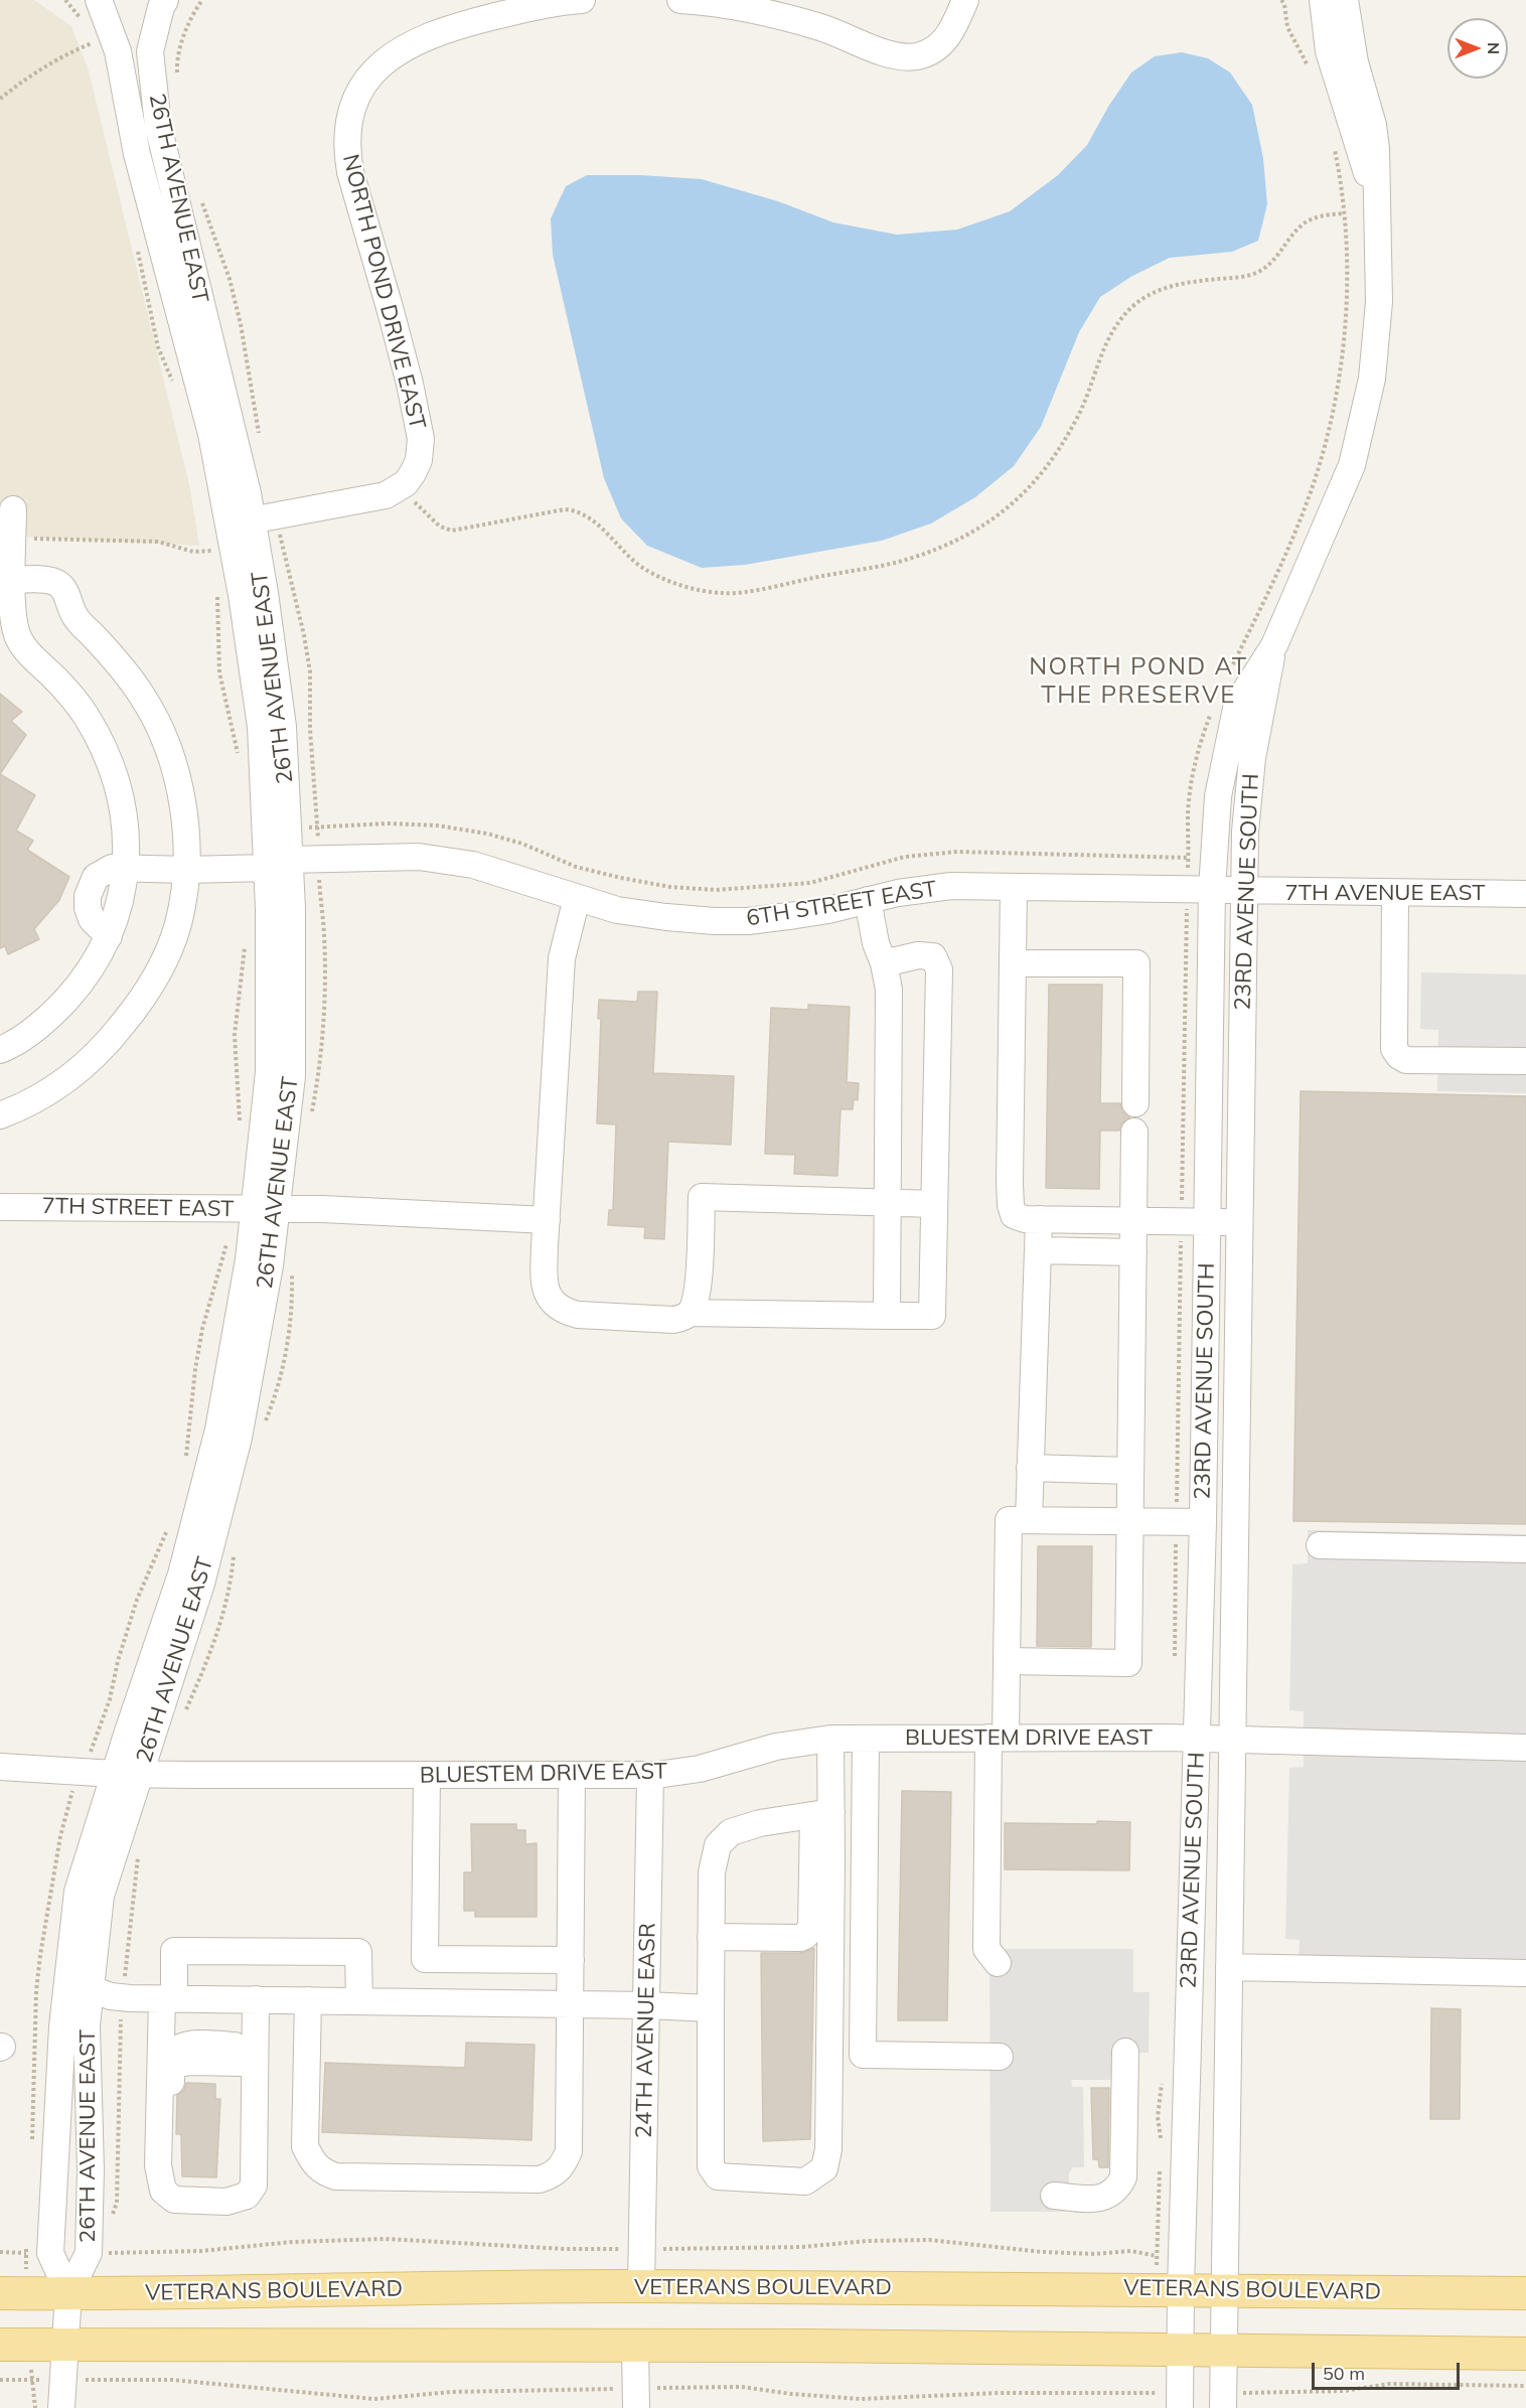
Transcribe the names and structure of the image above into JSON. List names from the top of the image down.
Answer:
{
  "streets": {
    "main road": ["VETERANS BOULEVARD"],
    "street": [
      "26TH AVENUE EAST",
      "NORTH POND DRIVE EAST",
      "23RD AVENUE SOUTH",
      "7TH AVENUE EAST",
      "6TH STREET EAST",
      "7TH STREET EAST",
      "BLUESTEM DRIVE EAST",
      "24TH AVENUE EASR"
    ]
  },
  "crossings": [
    ["26TH AVENUE EAST", "NORTH POND DRIVE EAST"],
    ["26TH AVENUE EAST", "6TH STREET EAST"],
    ["26TH AVENUE EAST", "7TH STREET EAST"],
    ["26TH AVENUE EAST", "BLUESTEM DRIVE EAST"],
    ["26TH AVENUE EAST", "VETERANS BOULEVARD"],
    ["23RD AVENUE SOUTH", "7TH AVENUE EAST"],
    ["23RD AVENUE SOUTH", "6TH STREET EAST"],
    ["23RD AVENUE SOUTH", "BLUESTEM DRIVE EAST"],
    ["23RD AVENUE SOUTH", "VETERANS BOULEVARD"],
    ["7TH AVENUE EAST", "6TH STREET EAST"],
    ["BLUESTEM DRIVE EAST", "24TH AVENUE EASR"],
    ["24TH AVENUE EASR", "VETERANS BOULEVARD"]
  ],
  "districts": ["NORTH POND AT THE PRESERVE"],
  "scale_bar": "50 m",
  "north": "right"
}
